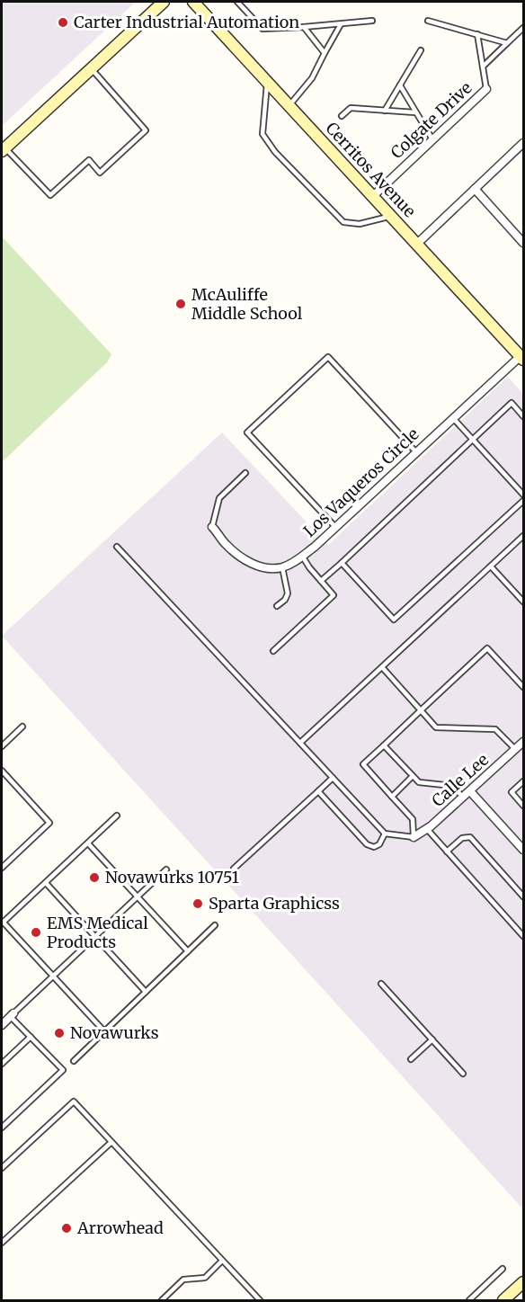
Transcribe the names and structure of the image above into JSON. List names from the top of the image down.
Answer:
{
  "streets": {
    "main road": ["Cerritos Avenue"],
    "street": ["Colgate Drive", "Los Vaqueros Circle", "Calle Lee"]
  },
  "crossings": [
    ["Colgate Drive", "Cerritos Avenue"],
    ["Cerritos Avenue", "Los Vaqueros Circle"]
  ],
  "places": [
    "Carter Industrial Automation",
    "McAuliffe Middle School",
    "Novawurks 10751",
    "Sparta Graphicss",
    "EMS Medical Products",
    "Novawurks",
    "Arrowhead"
  ]
}
